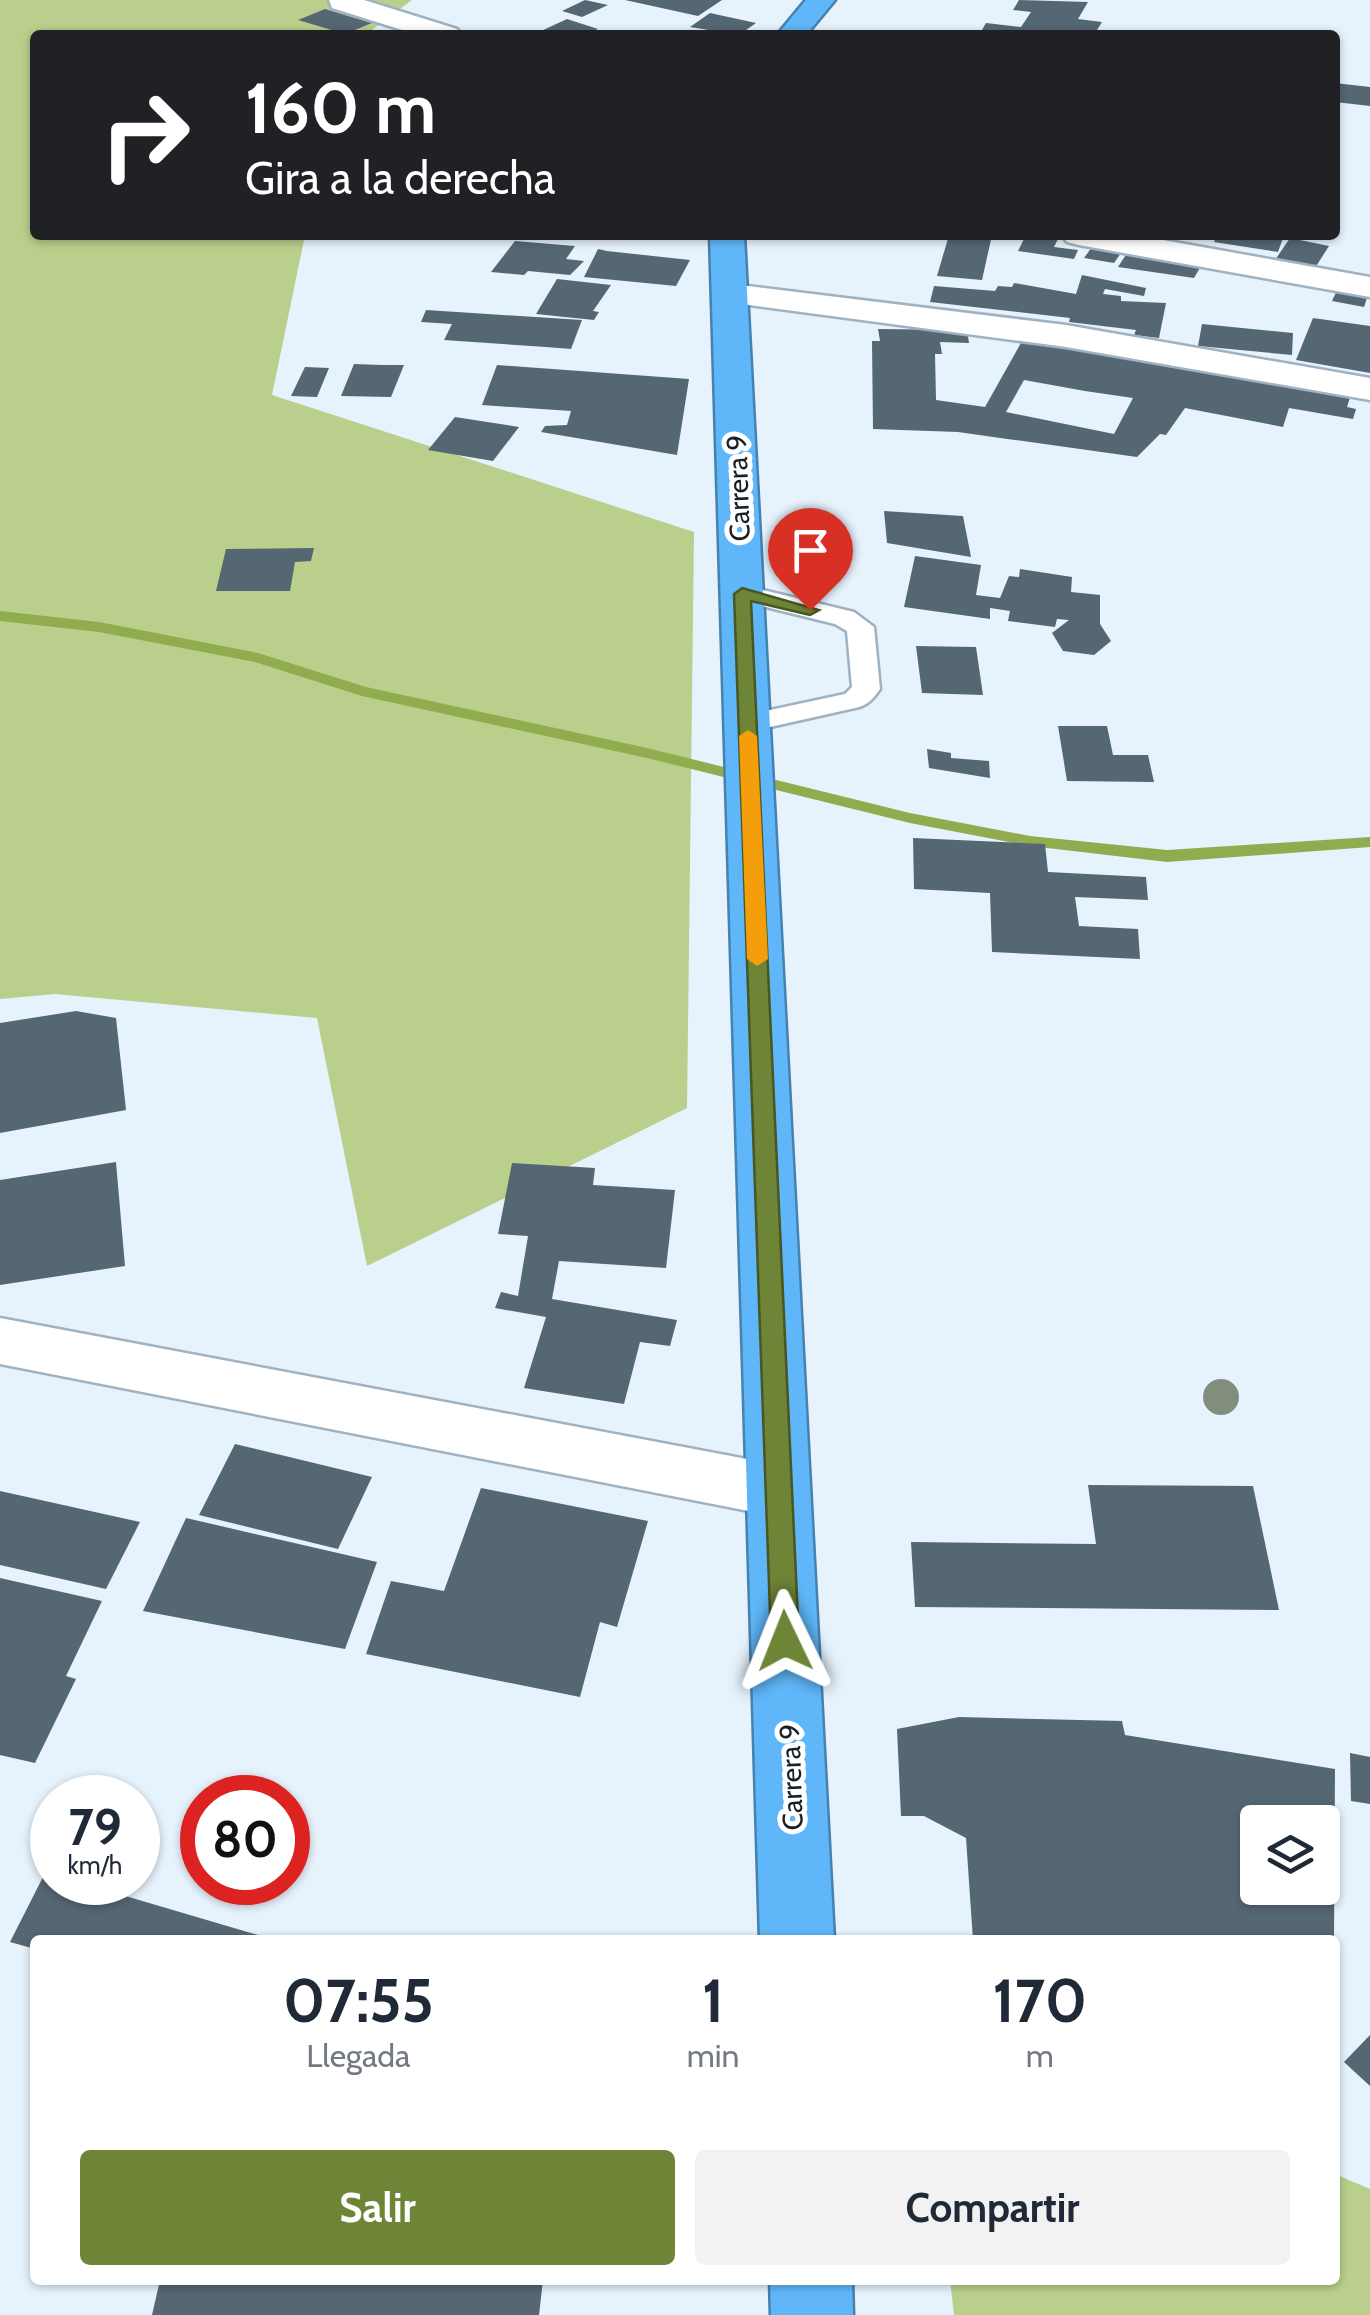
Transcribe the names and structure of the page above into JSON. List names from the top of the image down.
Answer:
{
  "streets": {
    "highway": ["Carrera 9"]
  },
  "page": {
    "turn": ["160 m", "Gira a la derecha"],
    "speed": "79 km/h",
    "limit": "80",
    "eta": [
      "07:55",
      "Llegada",
      "1",
      "min",
      "170",
      "m"
    ],
    "buttons": ["Salir", "Compartir"]
  }
}
